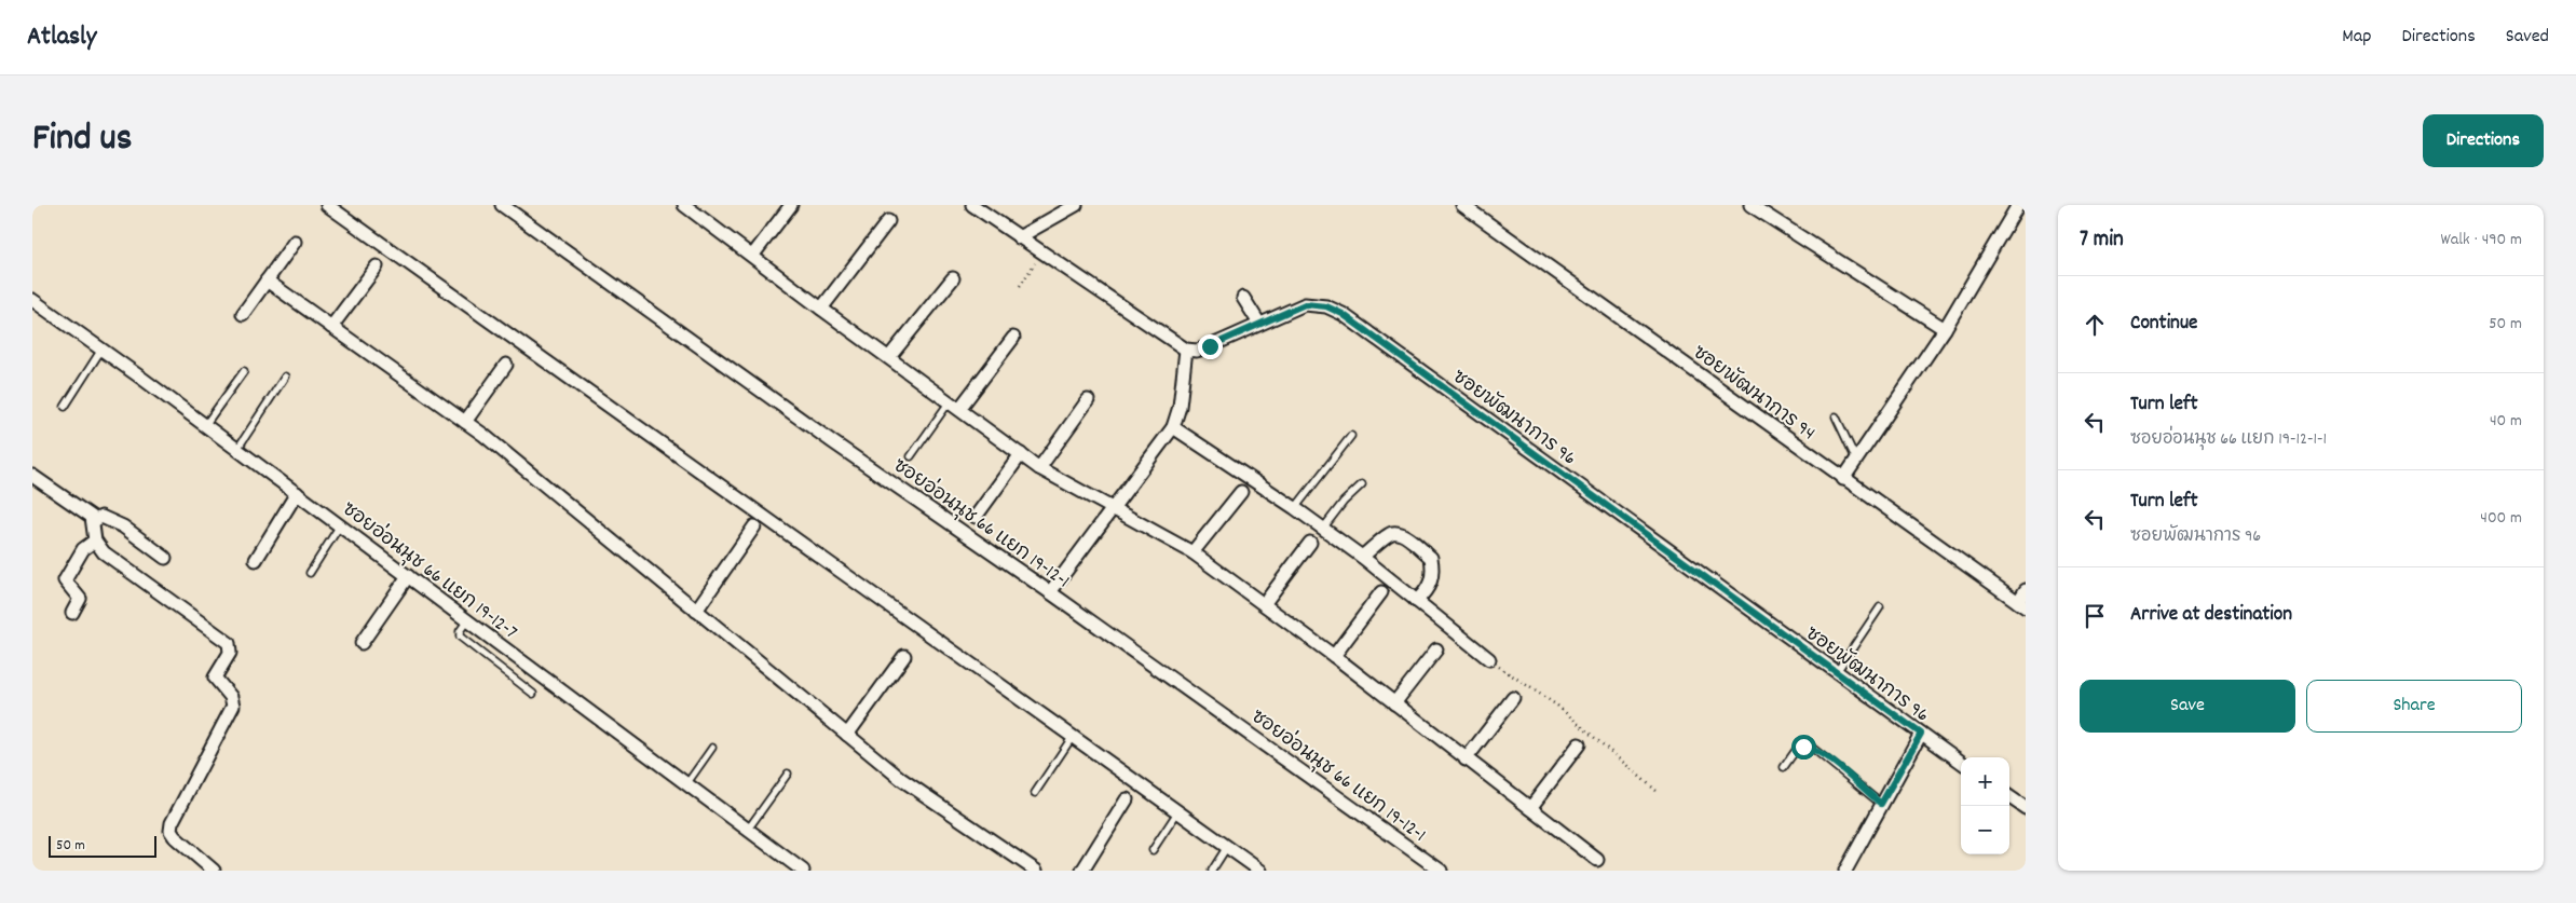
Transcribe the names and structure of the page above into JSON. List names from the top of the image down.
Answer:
{
  "streets": {
    "street": [
      "ซอยพัฒนาการ 94",
      "ซอยพัฒนาการ 96",
      "ซอยอ่อนนุช 66 แยก 19-12-1",
      "ซอยอ่อนนุช 66 แยก 19-12-7"
    ]
  },
  "scale_bar": "50 m",
  "page": {
    "header": "Atlasly",
    "nav": ["Map", "Directions", "Saved"],
    "title": "Find us",
    "buttons": [
      "Directions",
      ["Save", "Share"]
    ],
    "heading": ["7 min", "Walk · 490 m"],
    "list": [
      ["Continue", "50 m"],
      ["Turn left", "ซอยอ่อนนุช 66 แยก 19-12-1-1", "40 m"],
      ["Turn left", "ซอยพัฒนาการ 96", "400 m"],
      "Arrive at destination"
    ],
    "map_buttons": ["+", "−"],
    "scale": "50 m"
  }
}
